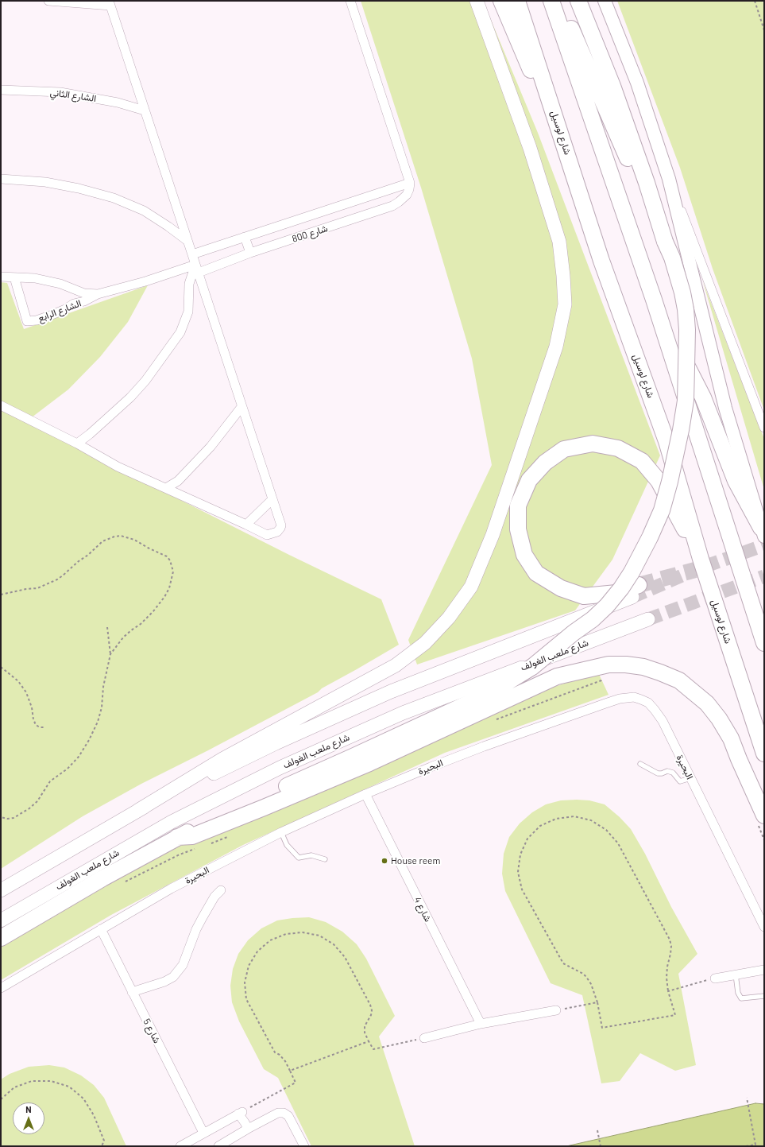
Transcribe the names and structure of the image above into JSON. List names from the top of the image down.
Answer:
{
  "streets": {
    "highway": ["شارع لوسيل"],
    "main road": ["شارع ملعب الغولف"],
    "street": [
      "الشارع الثاني",
      "شارع 800",
      "الشارع الرابع",
      "البحيرة",
      "شارع 4",
      "شارع 5"
    ]
  },
  "crossings": [
    ["شارع 800", "الشارع الرابع"],
    ["البحيرة", "شارع 4"],
    ["البحيرة", "شارع 5"]
  ],
  "places": ["House reem"],
  "north": "top"
}
